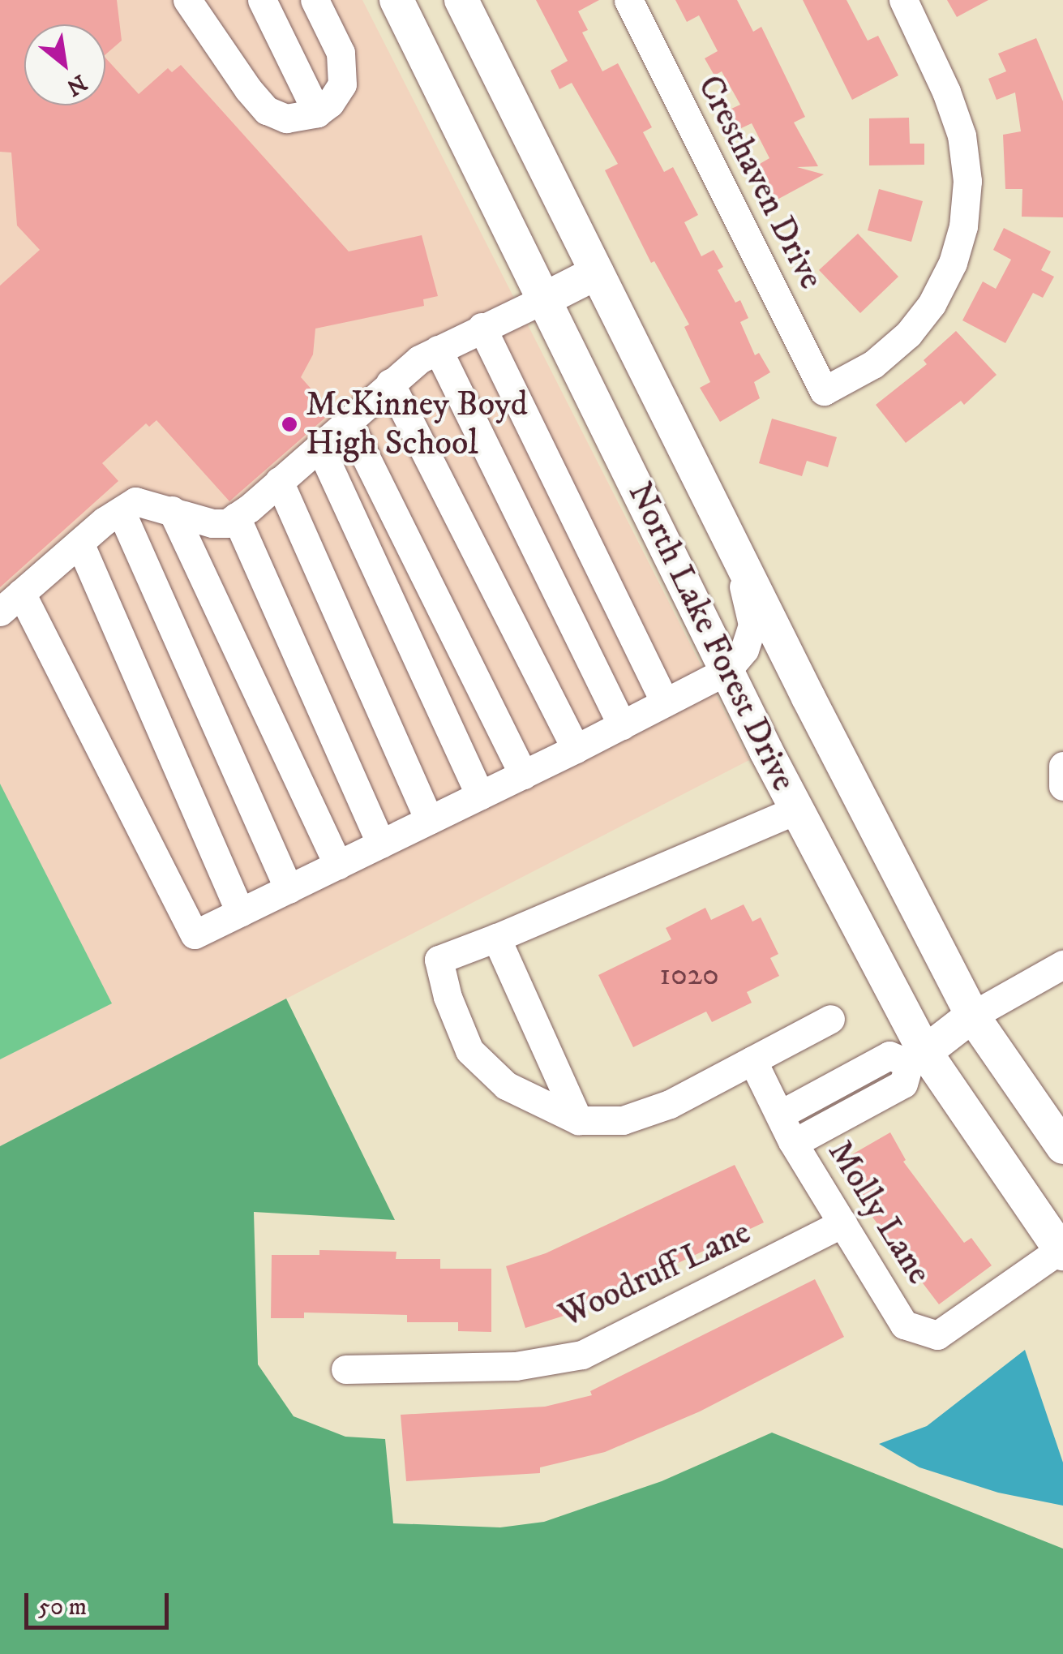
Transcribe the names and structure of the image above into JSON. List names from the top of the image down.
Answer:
{
  "streets": {
    "main road": ["North Lake Forest Drive"],
    "street": ["Cresthaven Drive", "Molly Lane", "Woodruff Lane"]
  },
  "crossings": [
    ["North Lake Forest Drive", "Molly Lane"],
    ["Molly Lane", "Woodruff Lane"]
  ],
  "places": ["McKinney Boyd High School"],
  "house_numbers": ["1020"],
  "scale_bar": "50 m",
  "north": "bottom right"
}
